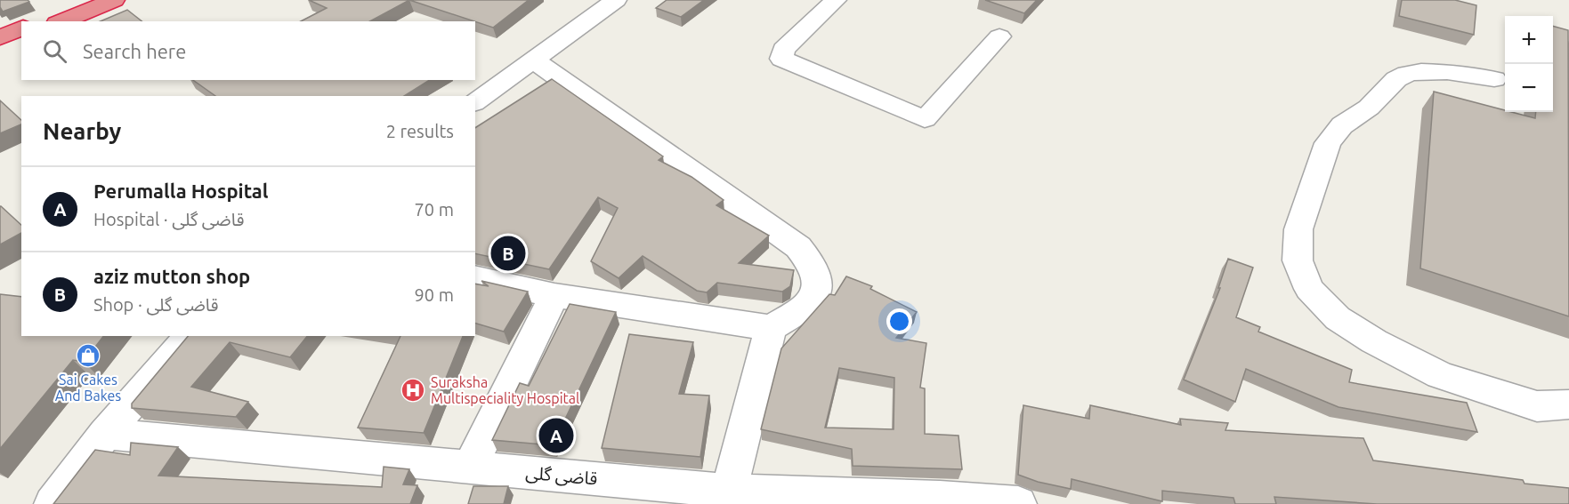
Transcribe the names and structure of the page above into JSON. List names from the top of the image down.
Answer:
{
  "streets": {
    "street": ["قاضی گلی"]
  },
  "places": {
    "shop": ["Sai Cakes And Bakes"],
    "hospital": ["Suraksha Multispeciality Hospital"]
  },
  "page": {
    "map_buttons": ["+", "−"],
    "search": "Search here",
    "heading": ["Nearby", "2 results"],
    "list": [
      {
        "mark": "A",
        "name": "Perumalla Hospital",
        "note": "Hospital · قاضی گلی",
        "value": "70 m"
      },
      {
        "mark": "B",
        "name": "aziz mutton shop",
        "note": "Shop · قاضی گلی",
        "value": "90 m"
      }
    ],
    "pins": ["B", "A"]
  }
}
